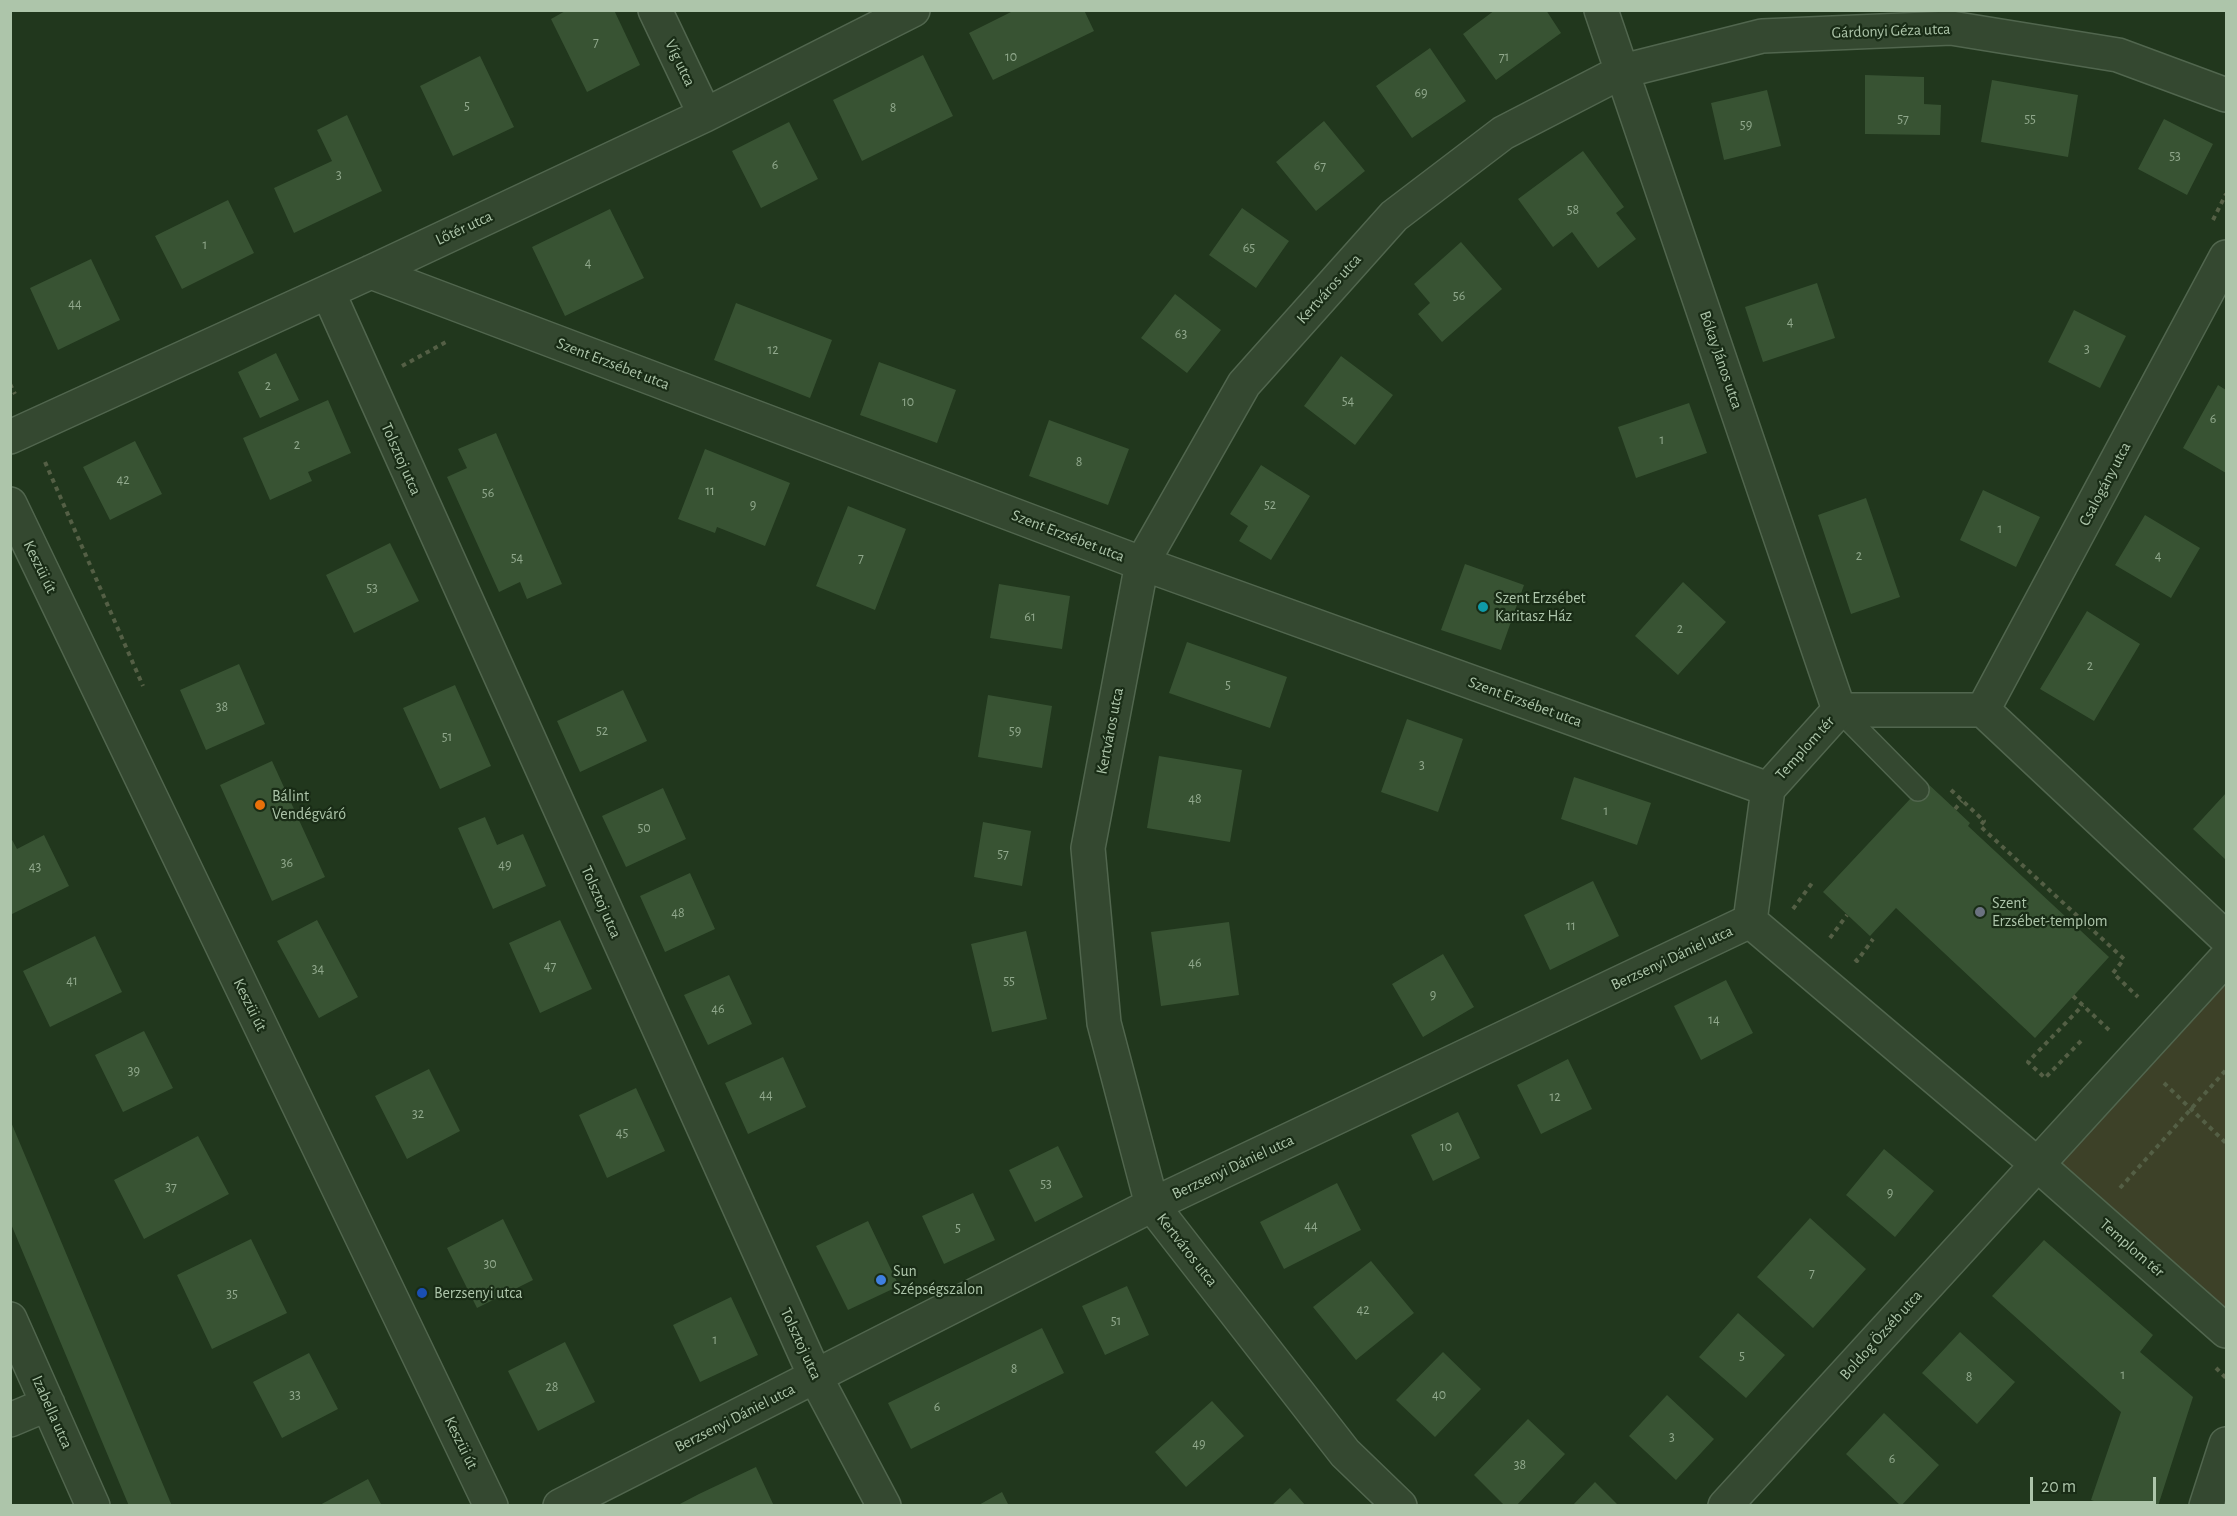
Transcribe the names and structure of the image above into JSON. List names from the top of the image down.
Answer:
{
  "streets": {
    "street": [
      "Gárdonyi Géza utca",
      "Víg utca",
      "Lőtér utca",
      "Kertváros utca",
      "Bókay János utca",
      "Szent Erzsébet utca",
      "Tolsztoj utca",
      "Csalogány utca",
      "Keszüi út",
      "Templom tér",
      "Berzsenyi Dániel utca",
      "Boldog Özséb utca",
      "Izabella utca"
    ]
  },
  "crossings": [
    ["Gárdonyi Géza utca", "Kertváros utca"],
    ["Gárdonyi Géza utca", "Bókay János utca"],
    ["Víg utca", "Lőtér utca"],
    ["Lőtér utca", "Szent Erzsébet utca"],
    ["Lőtér utca", "Tolsztoj utca"],
    ["Kertváros utca", "Bókay János utca"],
    ["Kertváros utca", "Szent Erzsébet utca"],
    ["Kertváros utca", "Berzsenyi Dániel utca"],
    ["Bókay János utca", "Templom tér"],
    ["Szent Erzsébet utca", "Templom tér"],
    ["Tolsztoj utca", "Berzsenyi Dániel utca"],
    ["Csalogány utca", "Templom tér"],
    ["Templom tér", "Berzsenyi Dániel utca"],
    ["Templom tér", "Boldog Özséb utca"]
  ],
  "places": [
    "Szent Erzsébet Karitasz Ház",
    "Bálint Vendégváró",
    "Szent Erzsébet-templom",
    "Sun Szépségszalon",
    "Berzsenyi utca"
  ],
  "house_numbers": [
    "7",
    "10",
    "71",
    "69",
    "5",
    "8",
    "57",
    "55",
    "59",
    "53",
    "6",
    "67",
    "3",
    "58",
    "1",
    "65",
    "4",
    "56",
    "44",
    "4",
    "63",
    "3",
    "12",
    "2",
    "54",
    "10",
    "6",
    "1",
    "2",
    "8",
    "42",
    "11",
    "56",
    "9",
    "52",
    "1",
    "2",
    "4",
    "54",
    "7",
    "53",
    "61",
    "2",
    "2",
    "5",
    "38",
    "52",
    "59",
    "51",
    "3",
    "48",
    "1",
    "50",
    "57",
    "36",
    "49",
    "43",
    "48",
    "11",
    "46",
    "47",
    "34",
    "41",
    "55",
    "9",
    "46",
    "14",
    "39",
    "44",
    "12",
    "32",
    "45",
    "10",
    "53",
    "37",
    "9",
    "44",
    "5",
    "30",
    "7",
    "35",
    "42",
    "51",
    "1",
    "5",
    "8",
    "1",
    "8",
    "28",
    "33",
    "40",
    "6",
    "3",
    "49",
    "6",
    "38"
  ],
  "scale_bar": "20 m"
}
